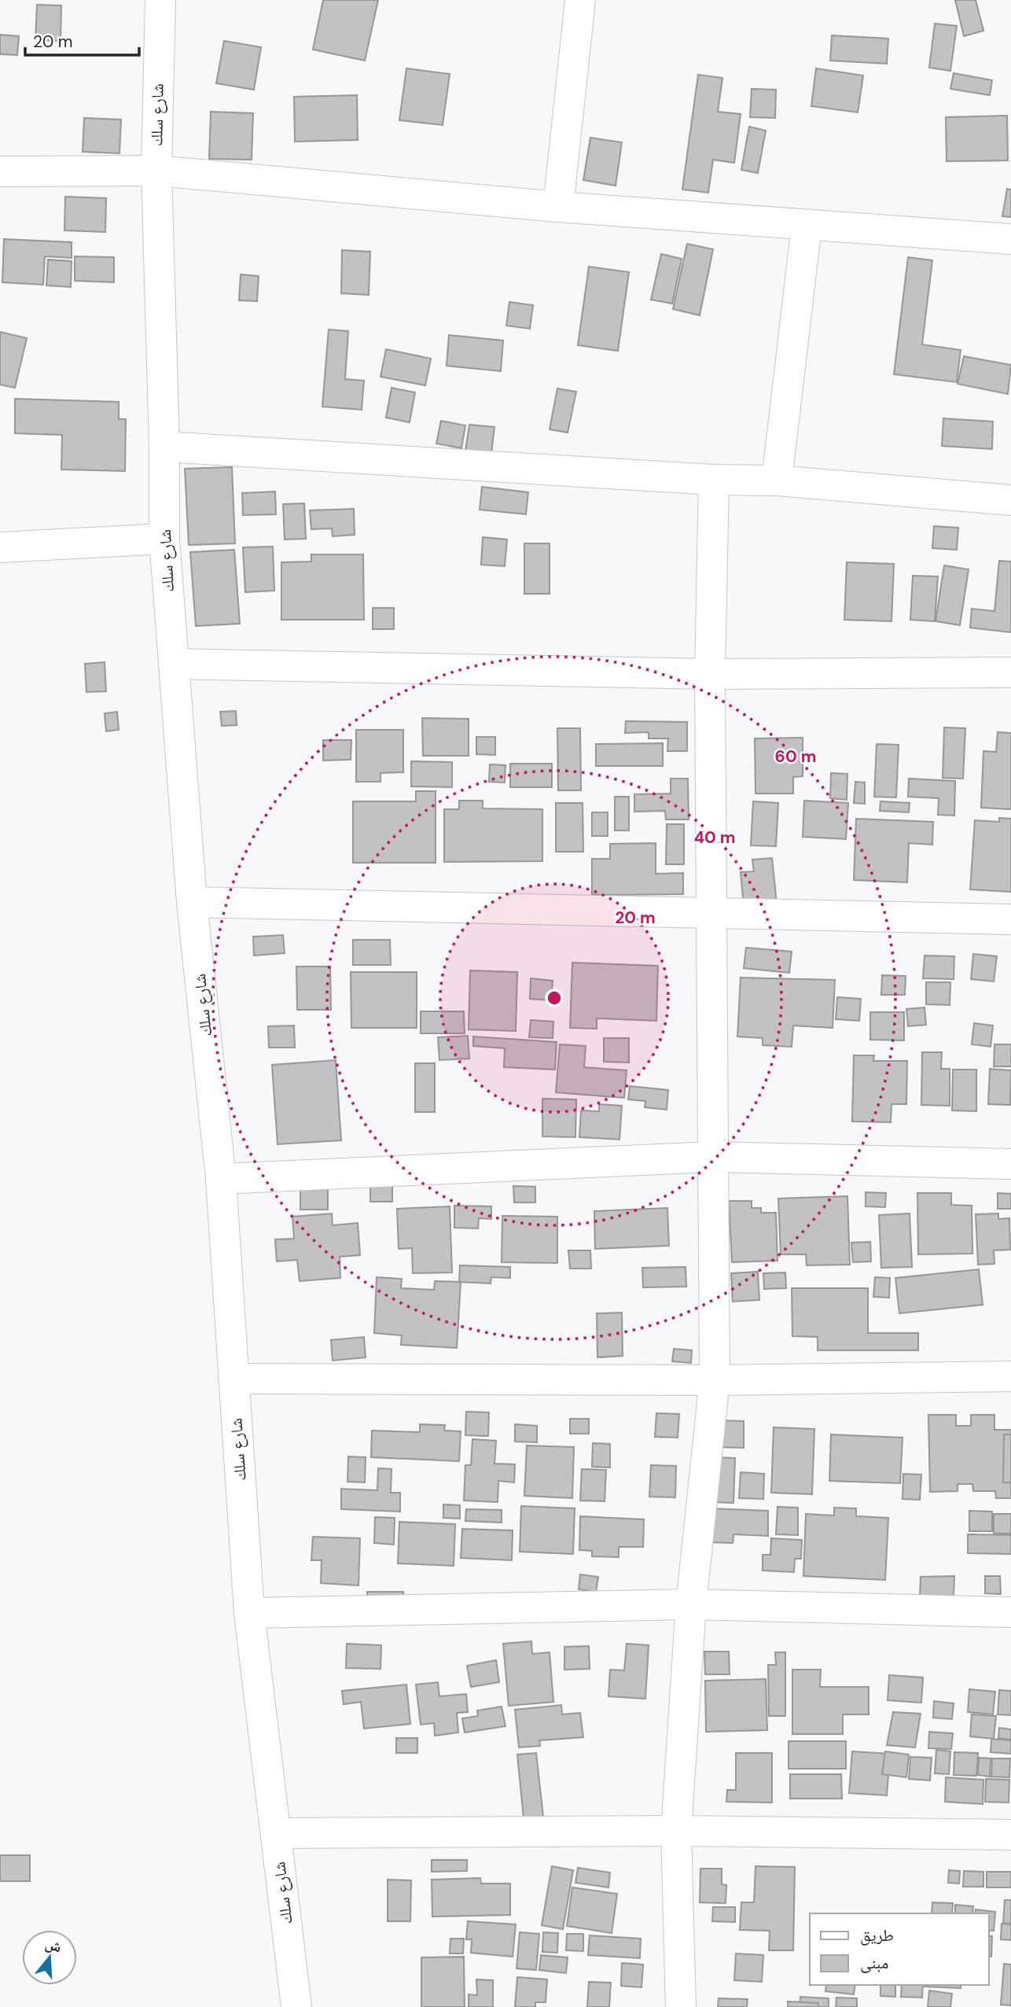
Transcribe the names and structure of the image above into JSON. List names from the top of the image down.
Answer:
{
  "streets": {
    "street": ["شارع سلك"]
  },
  "legend": ["طريق", "مبنى"],
  "scale_bar": "20 m",
  "north": "top",
  "rings": ["60 m", "40 m", "20 m"]
}
